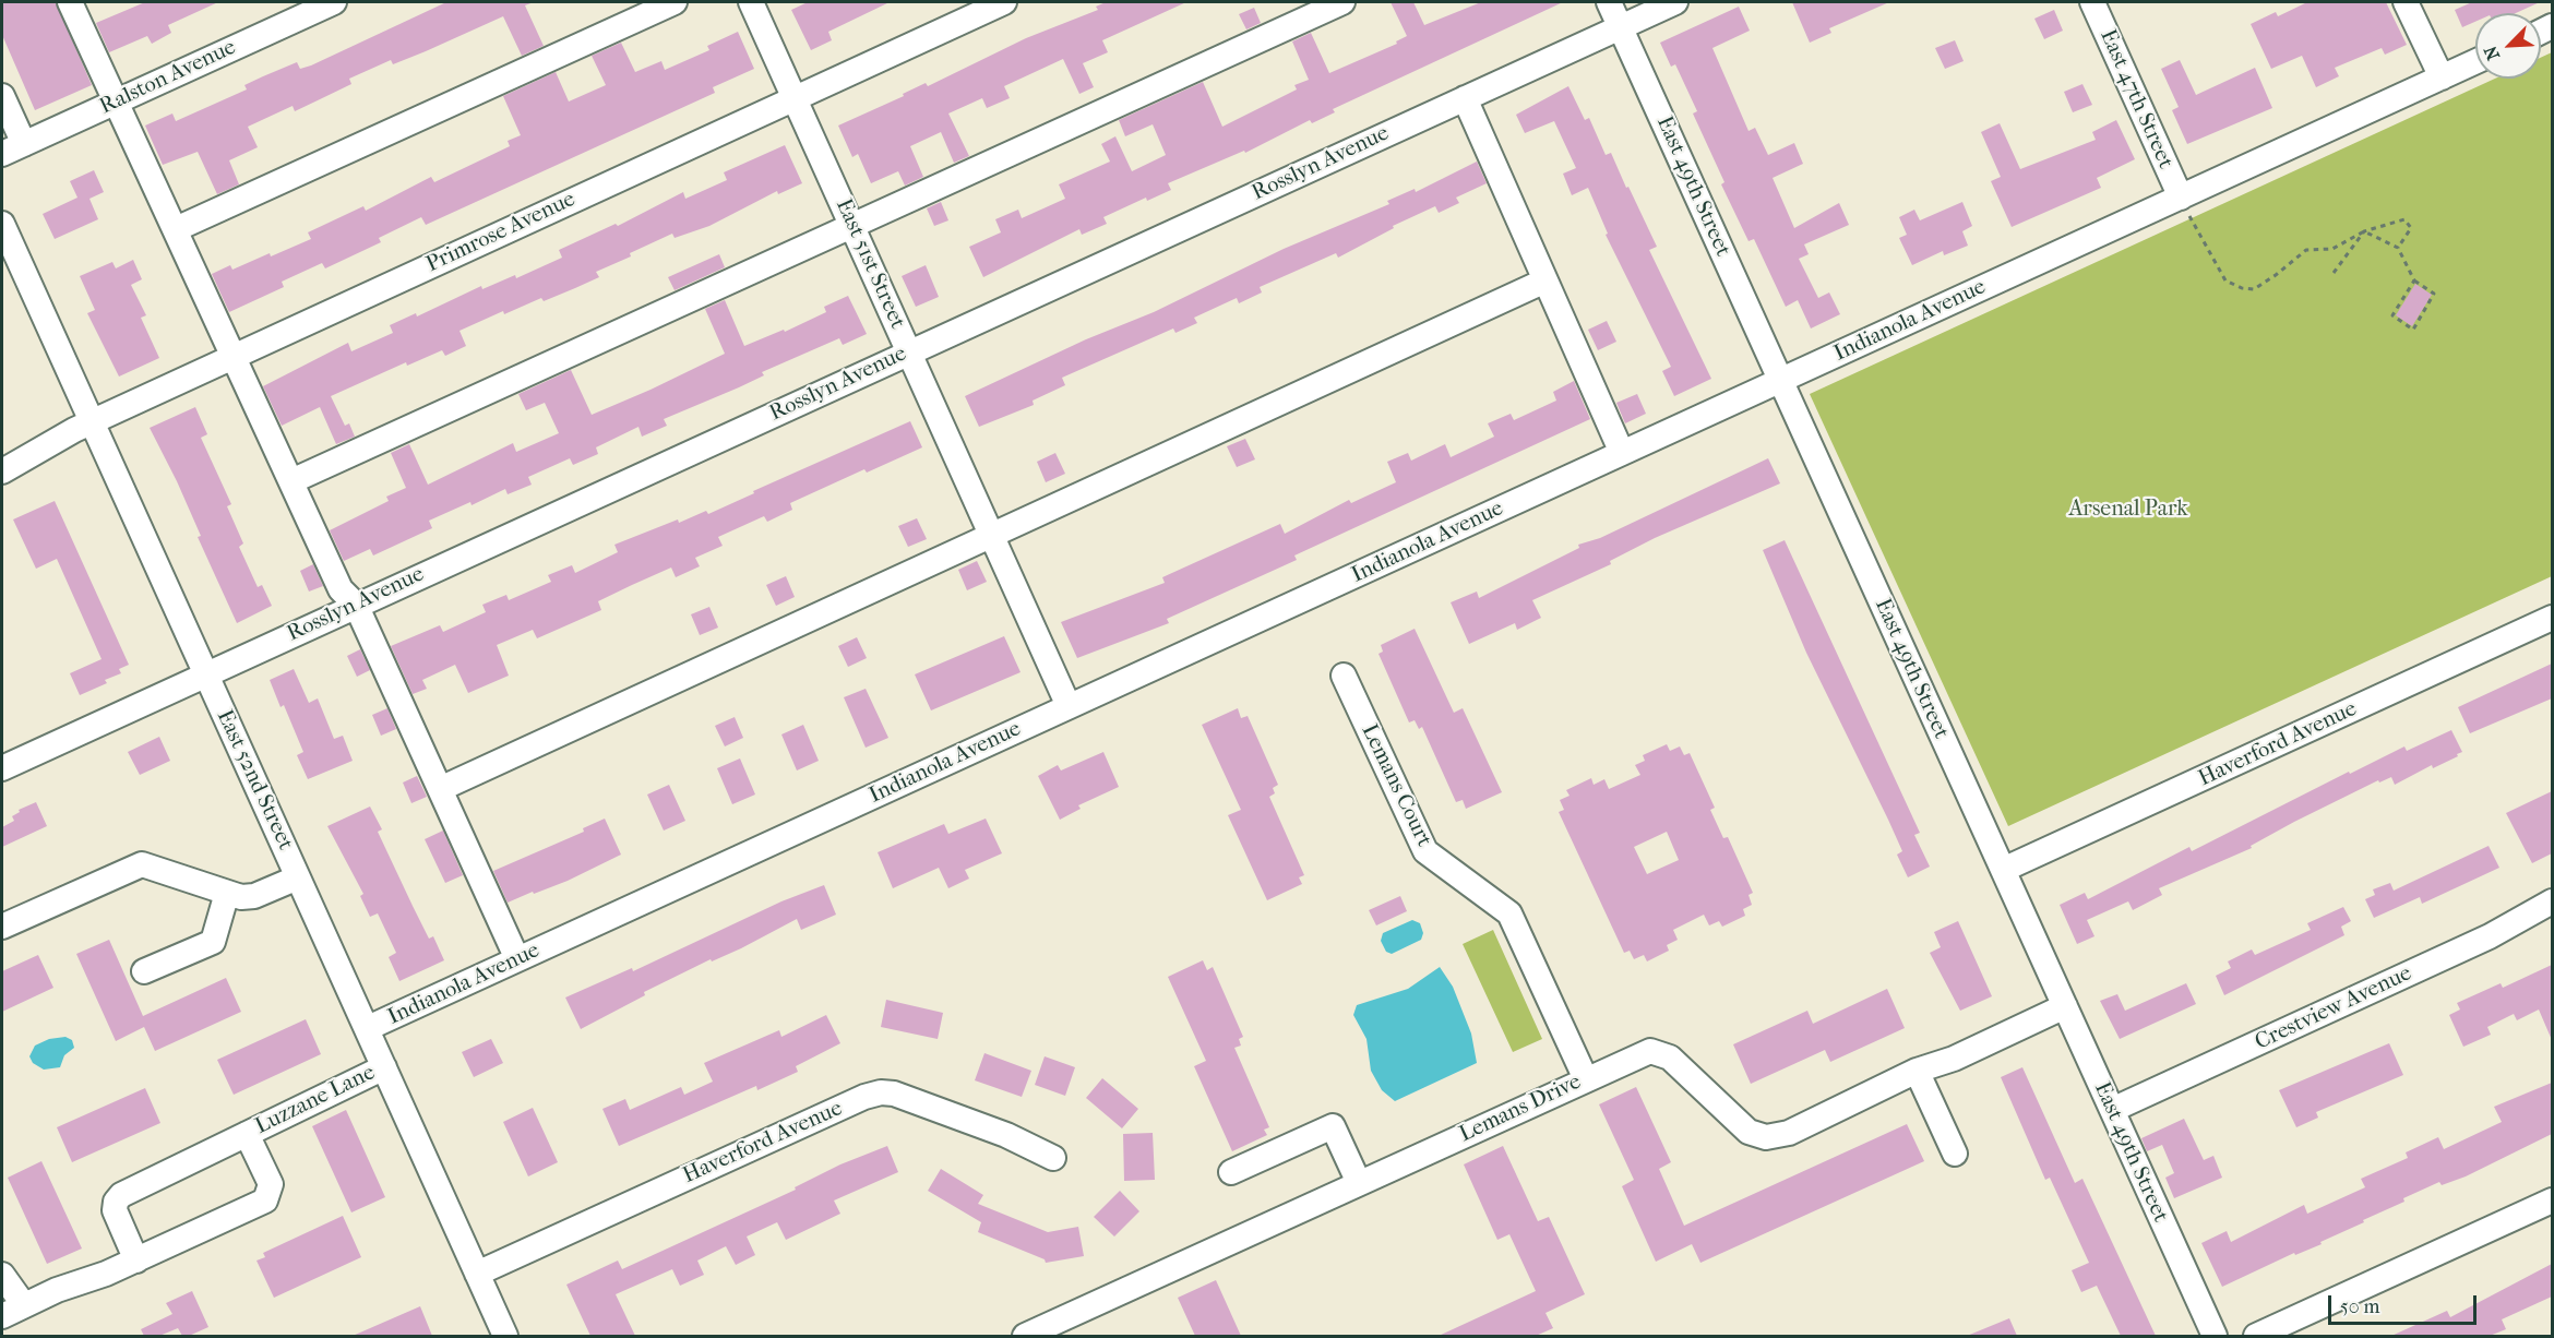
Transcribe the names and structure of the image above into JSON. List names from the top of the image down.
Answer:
{
  "streets": {
    "street": [
      "Ralston Avenue",
      "East 47th Street",
      "Rosslyn Avenue",
      "East 49th Street",
      "Primrose Avenue",
      "East 51st Street",
      "Indianola Avenue",
      "Haverford Avenue",
      "East 52nd Street",
      "Lemans Court",
      "Crestview Avenue",
      "Luzzane Lane",
      "Lemans Drive"
    ]
  },
  "crossings": [
    ["East 47th Street", "Indianola Avenue"],
    ["Rosslyn Avenue", "East 49th Street"],
    ["Rosslyn Avenue", "East 51st Street"],
    ["Rosslyn Avenue", "East 52nd Street"],
    ["East 49th Street", "Indianola Avenue"],
    ["East 49th Street", "Haverford Avenue"],
    ["East 49th Street", "Crestview Avenue"],
    ["Primrose Avenue", "East 51st Street"],
    ["Primrose Avenue", "East 52nd Street"],
    ["East 51st Street", "Indianola Avenue"],
    ["Indianola Avenue", "East 52nd Street"],
    ["Haverford Avenue", "East 52nd Street"],
    ["East 52nd Street", "Luzzane Lane"],
    ["Lemans Court", "Lemans Drive"]
  ],
  "parks": ["Arsenal Park"],
  "scale_bar": "50 m",
  "north": "bottom left"
}
